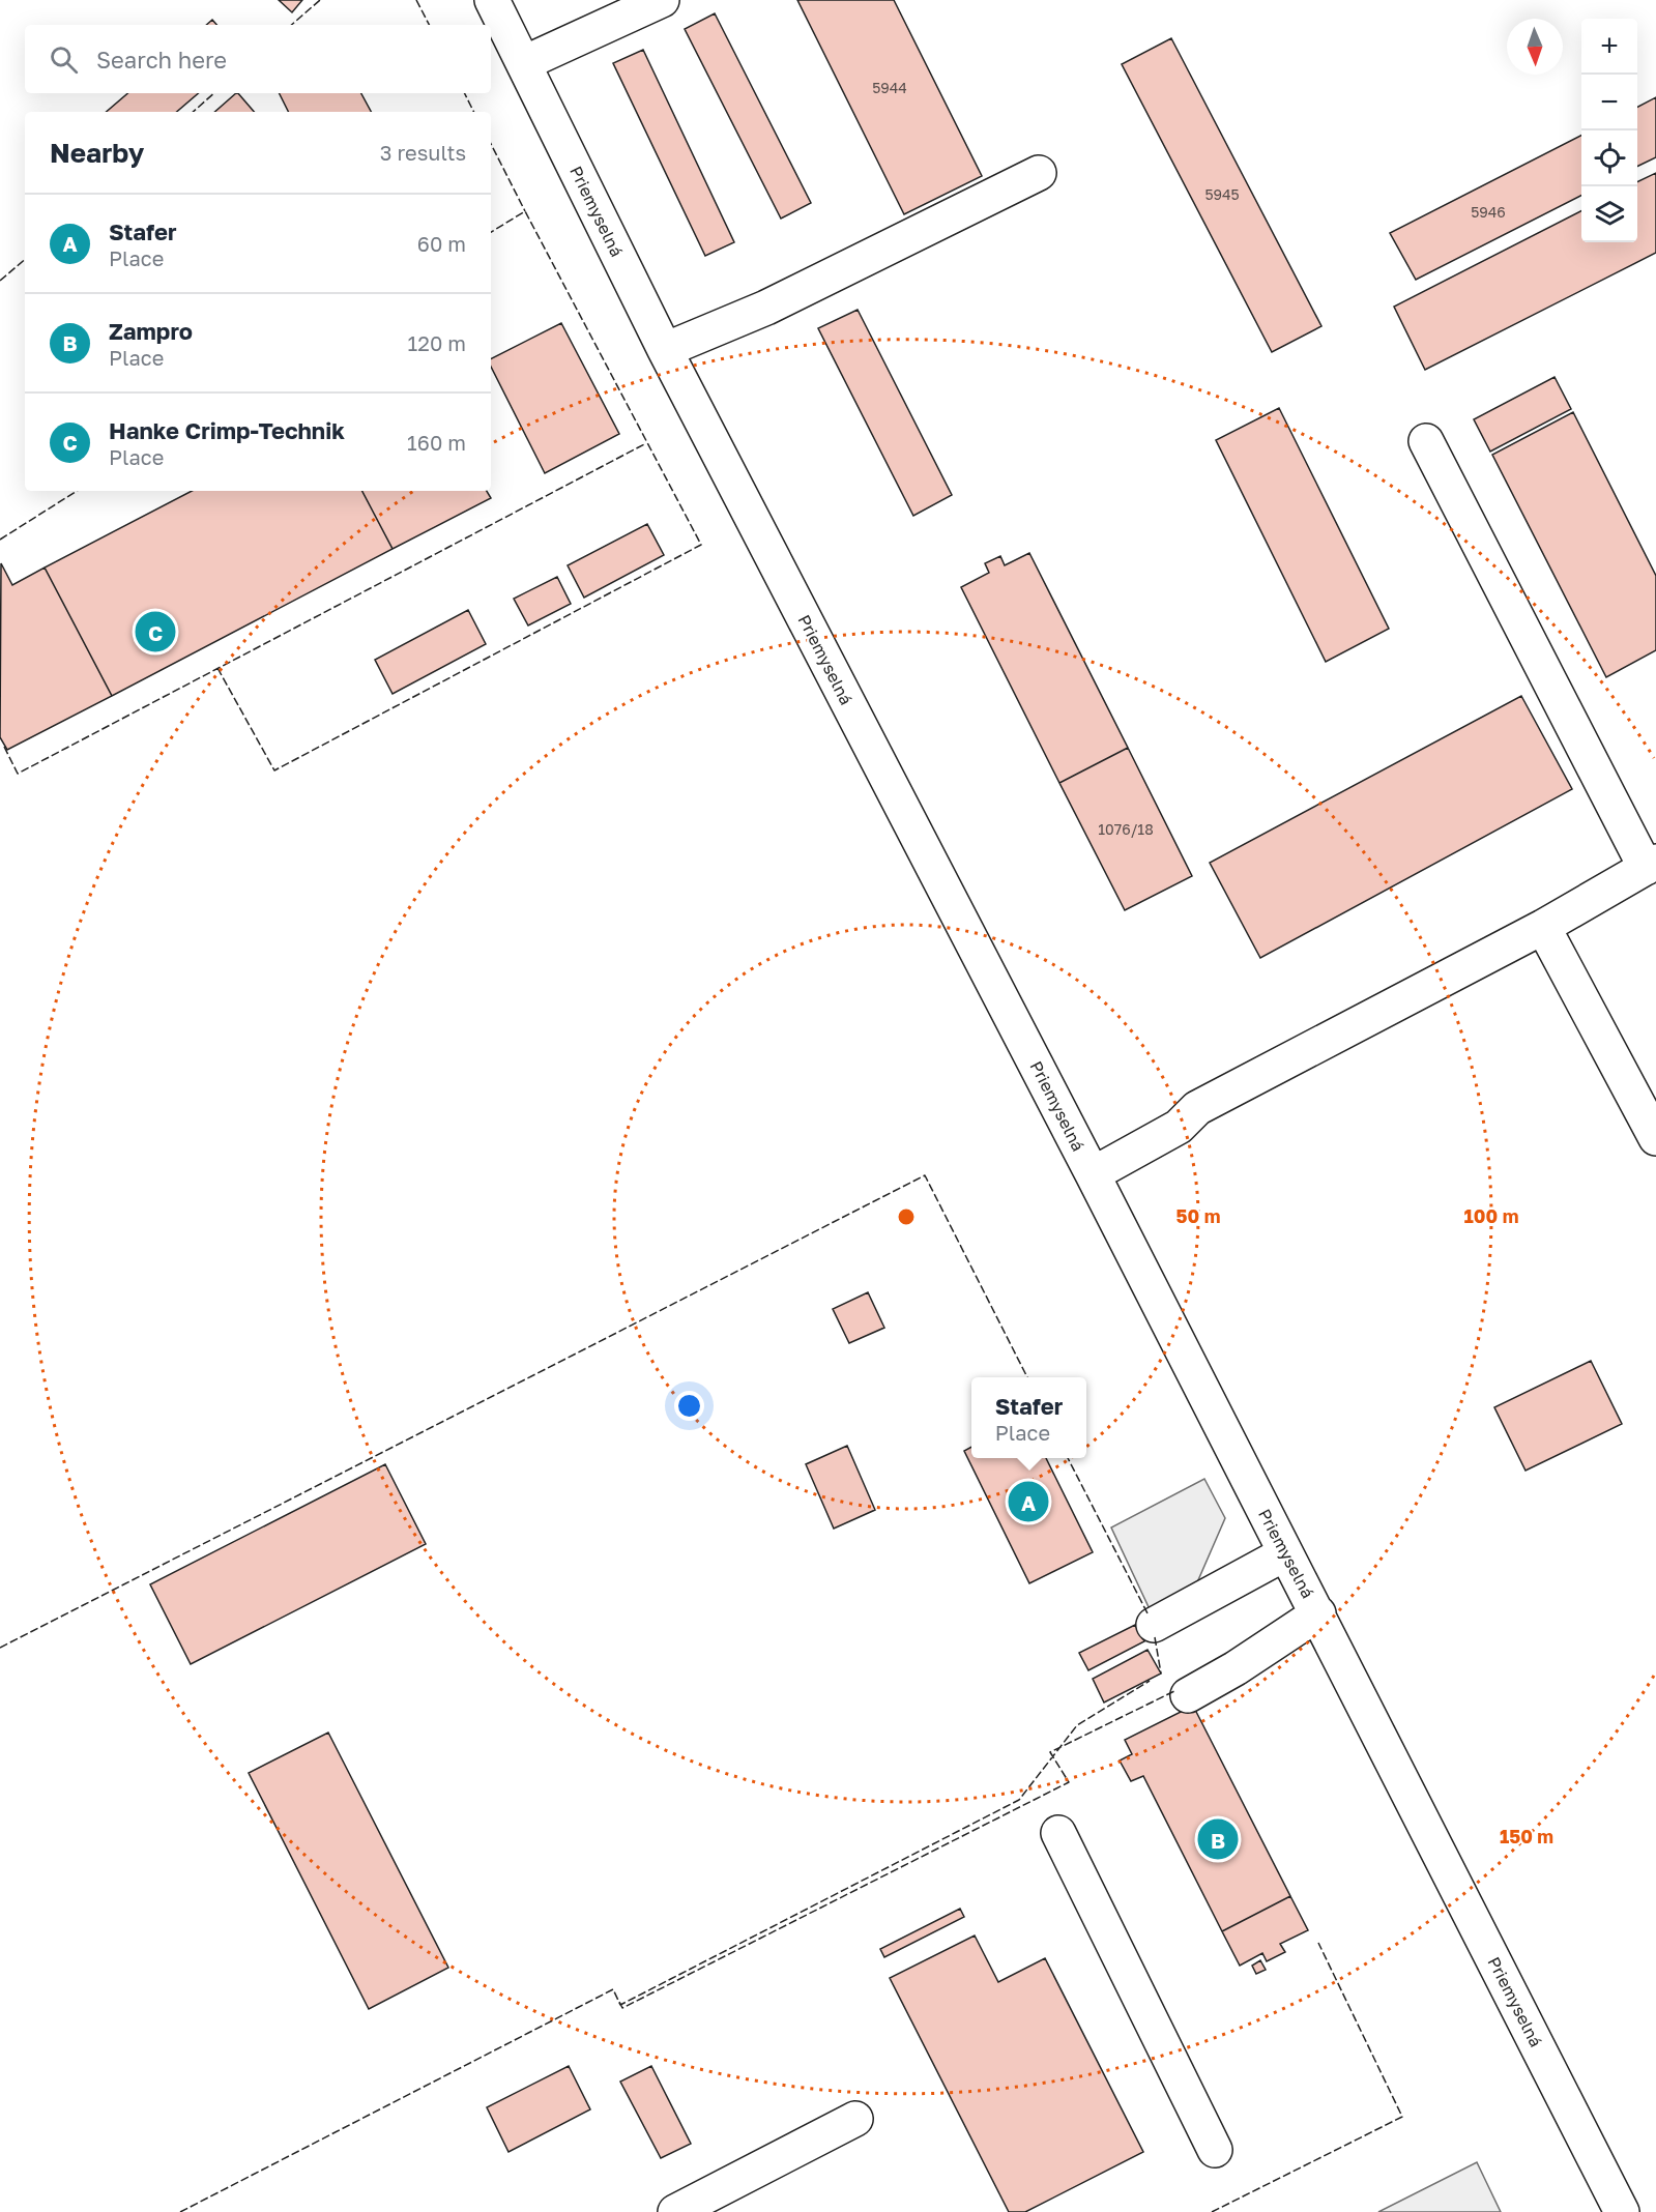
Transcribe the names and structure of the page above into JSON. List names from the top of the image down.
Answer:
{
  "streets": {
    "lane": ["Priemyselná"]
  },
  "house_numbers": [
    "5944",
    "5945",
    "5946",
    "1076/18"
  ],
  "north": "bottom",
  "page": {
    "map_buttons": ["+", "−"],
    "search": "Search here",
    "heading": ["Nearby", "3 results"],
    "list": [
      {
        "mark": "A",
        "name": "Stafer",
        "note": "Place",
        "value": "60 m"
      },
      {
        "mark": "B",
        "name": "Zampro",
        "note": "Place",
        "value": "120 m"
      },
      {
        "mark": "C",
        "name": "Hanke Crimp-Technik",
        "note": "Place",
        "value": "160 m"
      }
    ],
    "pins": ["C", "A", "B"],
    "popup": ["Stafer", "Place"]
  },
  "rings": ["50 m", "100 m", "150 m"]
}
